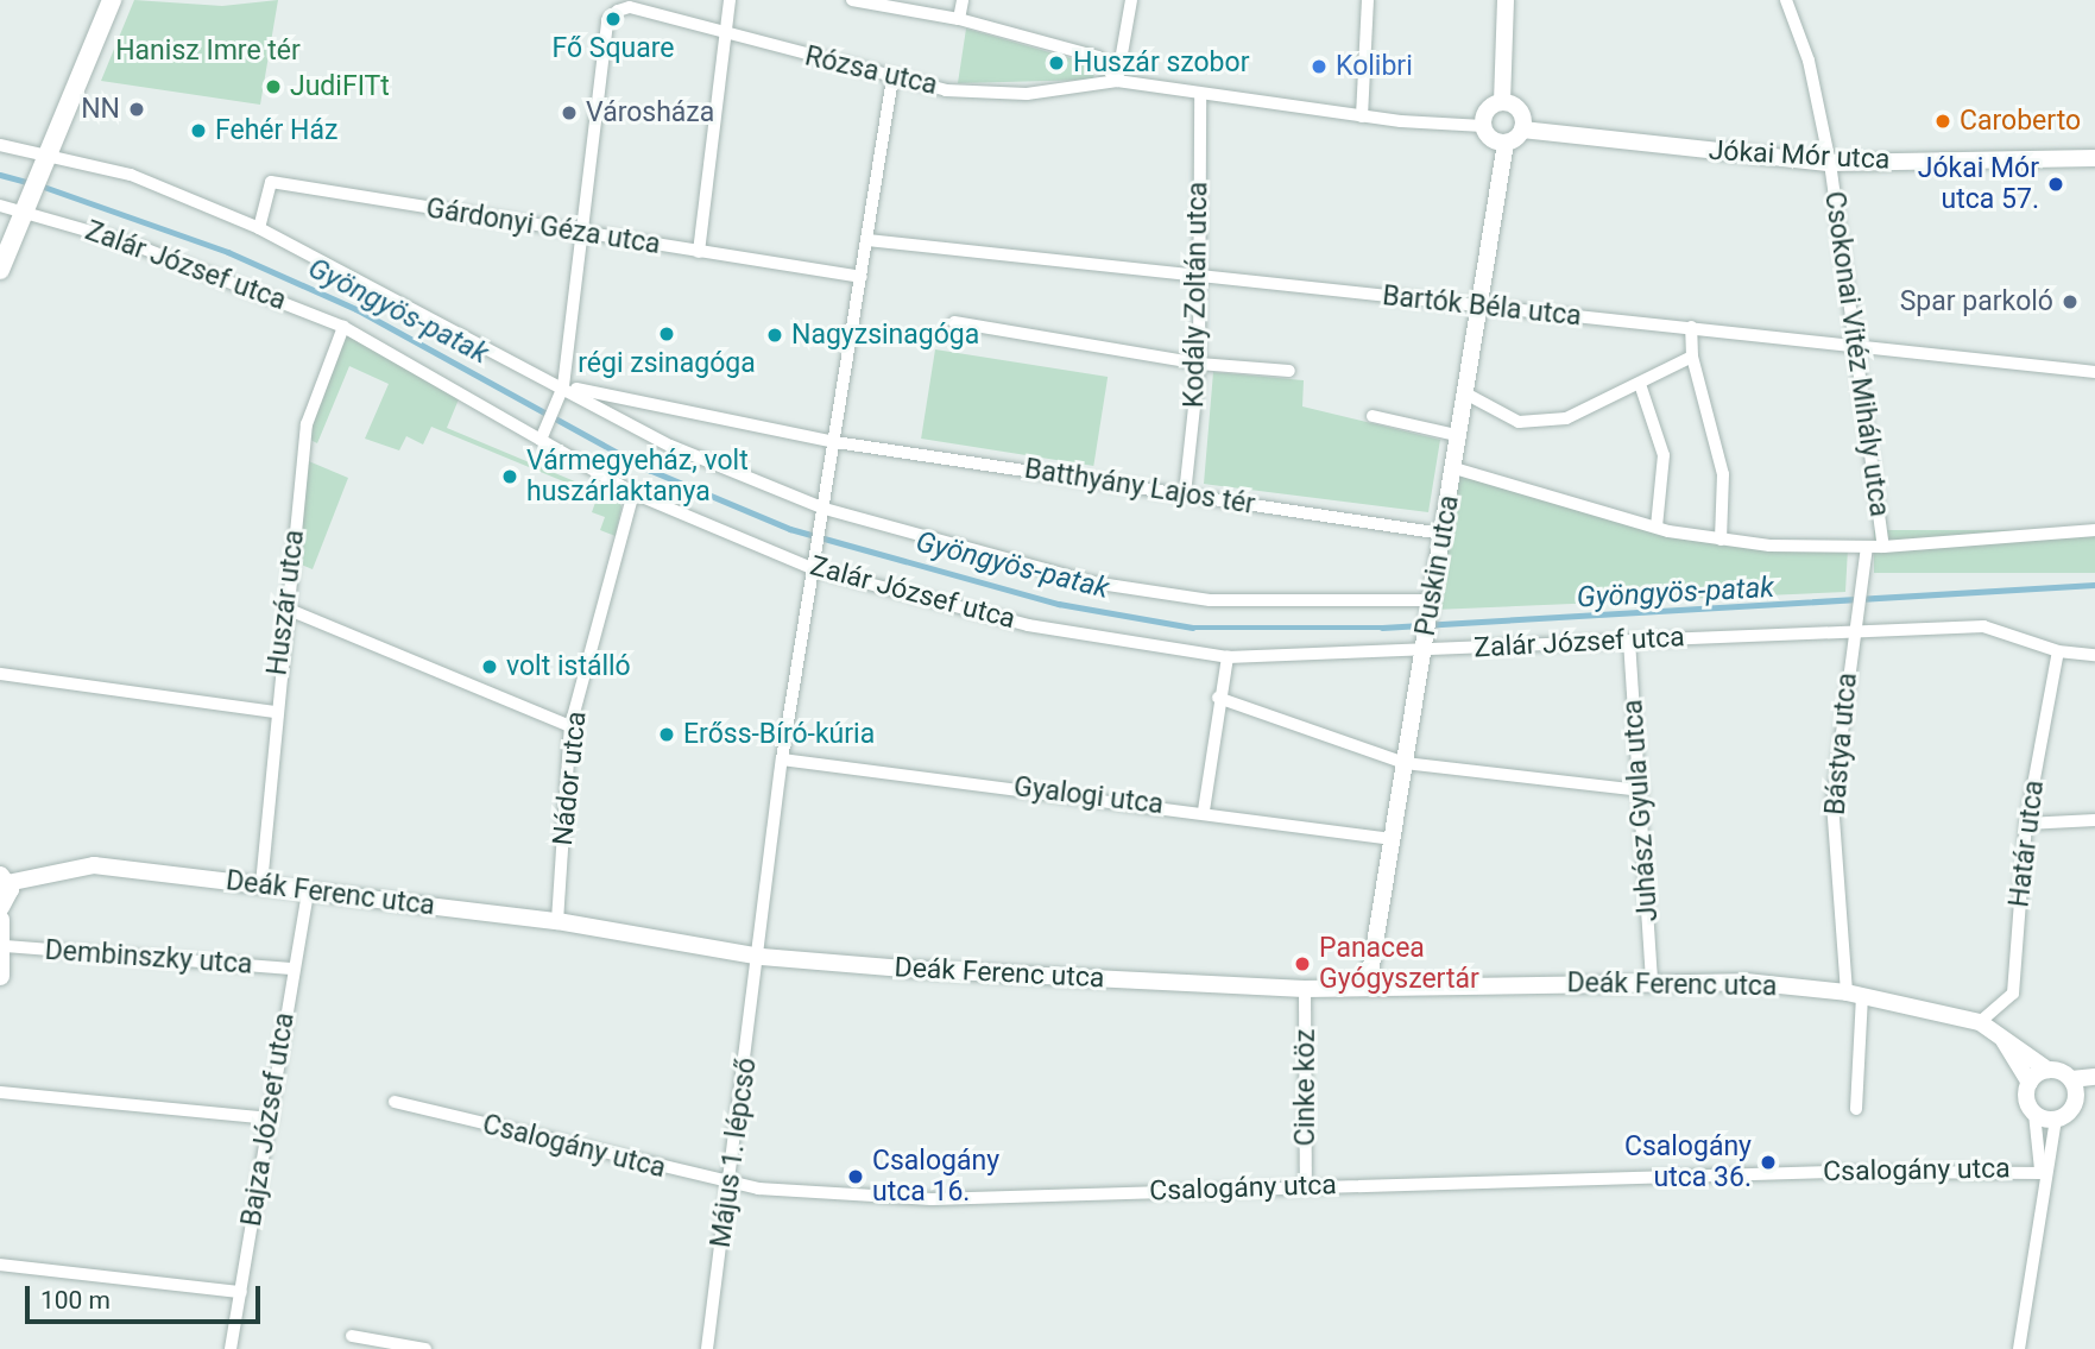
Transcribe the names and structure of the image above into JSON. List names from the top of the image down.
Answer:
{
  "streets": {
    "street": [
      "Rózsa utca",
      "Jókai Mór utca",
      "Gárdonyi Géza utca",
      "Zalár József utca",
      "Kodály Zoltán utca",
      "Bartók Béla utca",
      "Csokonai Vitéz Mihály utca",
      "Batthyány Lajos tér",
      "Puskin utca",
      "Huszár utca",
      "Bástya utca",
      "Nádor utca",
      "Gyalogi utca",
      "Juhász Gyula utca",
      "Határ utca",
      "Deák Ferenc utca",
      "Dembinszky utca",
      "Cinke köz",
      "Bajza József utca",
      "Csalogány utca",
      "Május 1. lépcső"
    ]
  },
  "crossings": [
    ["Rózsa utca", "Gárdonyi Géza utca"],
    ["Rózsa utca", "Május 1. lépcső"],
    ["Jókai Mór utca", "Csokonai Vitéz Mihály utca"],
    ["Jókai Mór utca", "Puskin utca"],
    ["Gárdonyi Géza utca", "Május 1. lépcső"],
    ["Zalár József utca", "Puskin utca"],
    ["Zalár József utca", "Huszár utca"],
    ["Zalár József utca", "Bástya utca"],
    ["Zalár József utca", "Nádor utca"],
    ["Zalár József utca", "Juhász Gyula utca"],
    ["Zalár József utca", "Határ utca"],
    ["Zalár József utca", "Május 1. lépcső"],
    ["Kodály Zoltán utca", "Bartók Béla utca"],
    ["Kodály Zoltán utca", "Batthyány Lajos tér"],
    ["Bartók Béla utca", "Csokonai Vitéz Mihály utca"],
    ["Bartók Béla utca", "Puskin utca"],
    ["Bartók Béla utca", "Május 1. lépcső"],
    ["Batthyány Lajos tér", "Puskin utca"],
    ["Batthyány Lajos tér", "Május 1. lépcső"],
    ["Puskin utca", "Gyalogi utca"],
    ["Puskin utca", "Deák Ferenc utca"],
    ["Huszár utca", "Deák Ferenc utca"],
    ["Bástya utca", "Deák Ferenc utca"],
    ["Nádor utca", "Deák Ferenc utca"],
    ["Gyalogi utca", "Május 1. lépcső"],
    ["Juhász Gyula utca", "Deák Ferenc utca"],
    ["Határ utca", "Deák Ferenc utca"],
    ["Deák Ferenc utca", "Cinke köz"],
    ["Deák Ferenc utca", "Bajza József utca"],
    ["Deák Ferenc utca", "Május 1. lépcső"],
    ["Dembinszky utca", "Bajza József utca"],
    ["Cinke köz", "Csalogány utca"],
    ["Csalogány utca", "Május 1. lépcső"]
  ],
  "water": ["Gyöngyös-patak"],
  "parks": ["Hanisz Imre tér"],
  "places": [
    "Fő Square",
    "Huszár szobor",
    "Kolibri",
    "JudiFITt",
    "NN",
    "Városháza",
    "Caroberto",
    "Fehér Ház",
    "Jókai Mór utca 57.",
    "Spar parkoló",
    "régi zsinagóga",
    "Nagyzsinagóga",
    "Vármegyeház, volt huszárlaktanya",
    "volt istálló",
    "Erőss-Bíró-kúria",
    "Panacea Gyógyszertár",
    "Csalogány utca 36.",
    "Csalogány utca 16."
  ],
  "scale_bar": "100 m"
}
